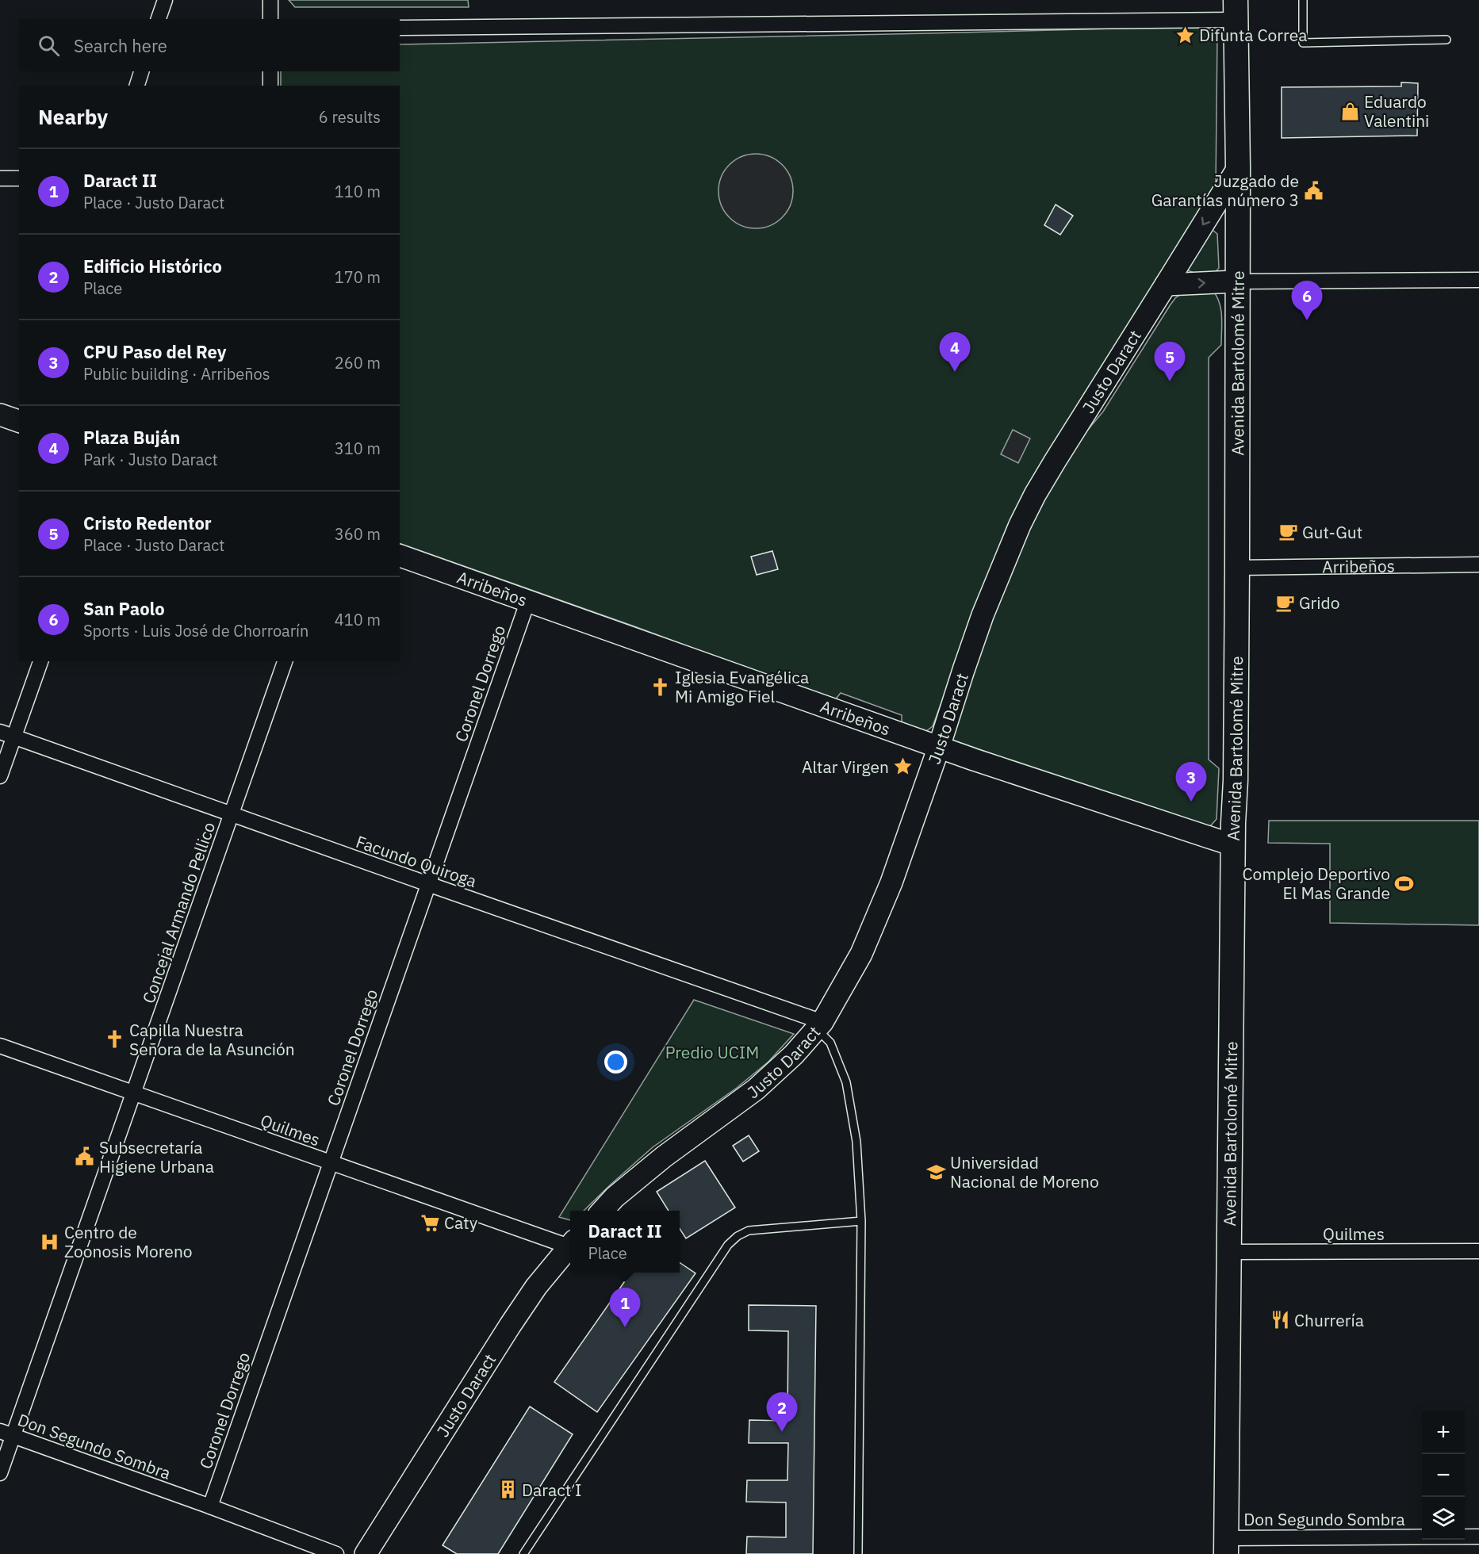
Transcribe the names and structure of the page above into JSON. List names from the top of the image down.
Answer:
{
  "streets": {
    "main road": ["Avenida Bartolomé Mitre"],
    "street": [
      "Justo Daract",
      "Arribeños",
      "Coronel Dorrego",
      "Facundo Quiroga",
      "Concejal Armando Pellico",
      "Quilmes",
      "Don Segundo Sombra"
    ]
  },
  "crossings": [
    ["Avenida Bartolomé Mitre", "Justo Daract"],
    ["Avenida Bartolomé Mitre", "Arribeños"],
    ["Avenida Bartolomé Mitre", "Quilmes"],
    ["Avenida Bartolomé Mitre", "Don Segundo Sombra"],
    ["Justo Daract", "Arribeños"],
    ["Justo Daract", "Facundo Quiroga"],
    ["Arribeños", "Coronel Dorrego"],
    ["Coronel Dorrego", "Facundo Quiroga"],
    ["Coronel Dorrego", "Quilmes"],
    ["Coronel Dorrego", "Don Segundo Sombra"],
    ["Facundo Quiroga", "Concejal Armando Pellico"],
    ["Concejal Armando Pellico", "Quilmes"],
    ["Concejal Armando Pellico", "Don Segundo Sombra"]
  ],
  "parks": ["Predio UCIM"],
  "places": {
    "place": ["Difunta Correa", "Altar Virgen"],
    "shop": ["Eduardo Valentini"],
    "public building": ["Juzgado de Garantías número 3", "Subsecretaría Higiene Urbana"],
    "cafe": ["Gut-Gut", "Grido"],
    "church": ["Iglesia Evangélica Mi Amigo Fiel", "Capilla Nuestra Señora de la Asunción"],
    "sports": ["Complejo Deportivo El Mas Grande"],
    "school or university": ["Universidad Nacional de Moreno"],
    "supermarket": ["Caty"],
    "hospital": ["Centro de Zoonosis Moreno"],
    "restaurant": ["Churrería"],
    "building": ["Daract I"]
  },
  "page": {
    "search": "Search here",
    "heading": ["Nearby", "6 results"],
    "list": [
      {
        "mark": "1",
        "name": "Daract II",
        "note": "Place · Justo Daract",
        "value": "110 m"
      },
      {
        "mark": "2",
        "name": "Edificio Histórico",
        "note": "Place",
        "value": "170 m"
      },
      {
        "mark": "3",
        "name": "CPU Paso del Rey",
        "note": "Public building · Arribeños",
        "value": "260 m"
      },
      {
        "mark": "4",
        "name": "Plaza Buján",
        "note": "Park · Justo Daract",
        "value": "310 m"
      },
      {
        "mark": "5",
        "name": "Cristo Redentor",
        "note": "Place · Justo Daract",
        "value": "360 m"
      },
      {
        "mark": "6",
        "name": "San Paolo",
        "note": "Sports · Luis José de Chorroarín",
        "value": "410 m"
      }
    ],
    "pins": [
      "6",
      "4",
      "5",
      "3",
      "1",
      "2"
    ],
    "popup": ["Daract II", "Place"],
    "map_buttons": ["+", "−"]
  }
}
